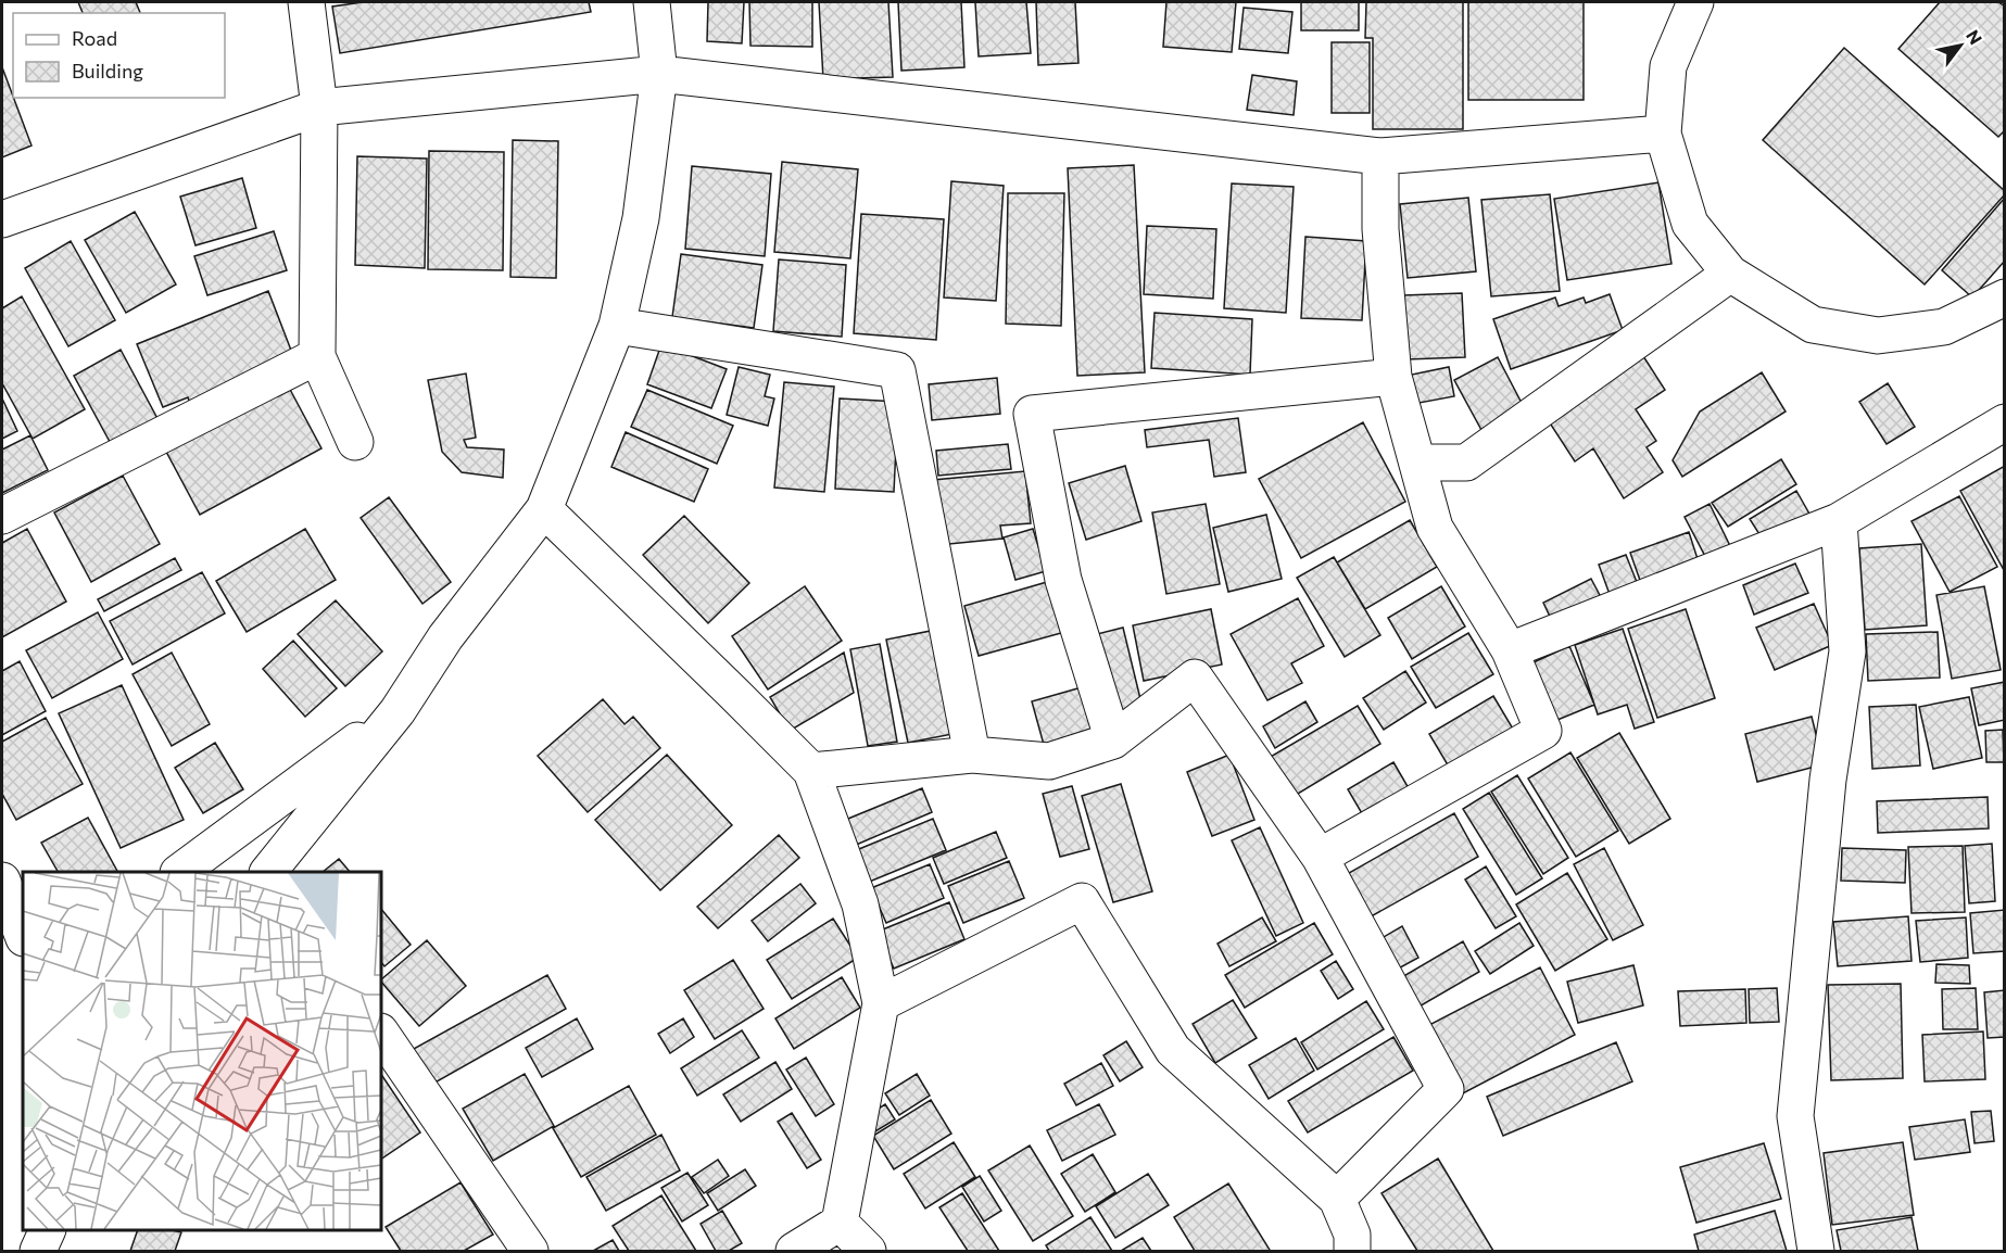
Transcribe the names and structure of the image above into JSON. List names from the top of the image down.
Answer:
{
  "legend": ["Road", "Building"],
  "north": "top right"
}
